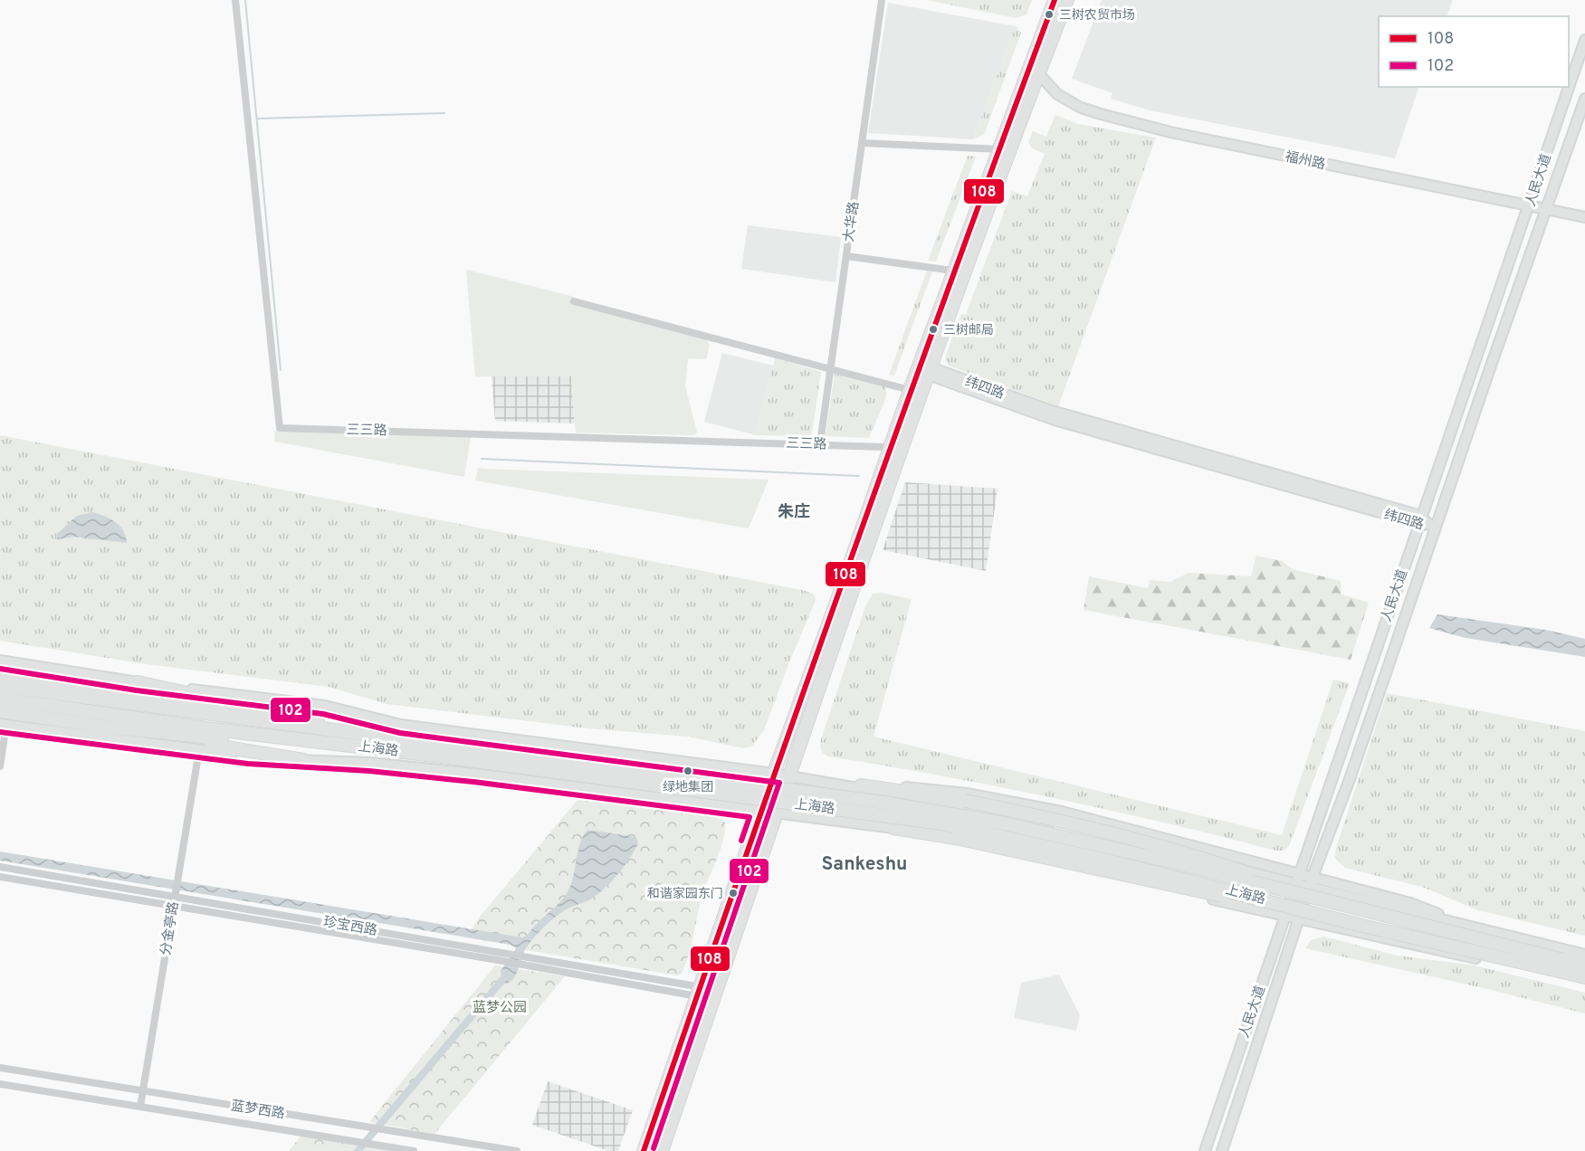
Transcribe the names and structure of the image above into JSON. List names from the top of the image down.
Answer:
{
  "streets": {
    "highway": ["上海路"],
    "street": [
      "福州路",
      "人民大道",
      "大华路",
      "纬四路",
      "三三路",
      "珍宝西路",
      "分金亭路",
      "蓝梦西路"
    ]
  },
  "crossings": [
    ["福州路", "人民大道"],
    ["人民大道", "纬四路"],
    ["人民大道", "上海路"],
    ["大华路", "三三路"],
    ["上海路", "分金亭路"],
    ["珍宝西路", "分金亭路"],
    ["分金亭路", "蓝梦西路"]
  ],
  "districts": ["朱庄", "Sankeshu"],
  "parks": ["蓝梦公园"],
  "places": [
    "三树农贸市场",
    "三树邮局",
    "绿地集团",
    "和谐家园东门"
  ],
  "lines": ["transit line 108", "transit line 102"],
  "legend": ["108", "102"]
}
